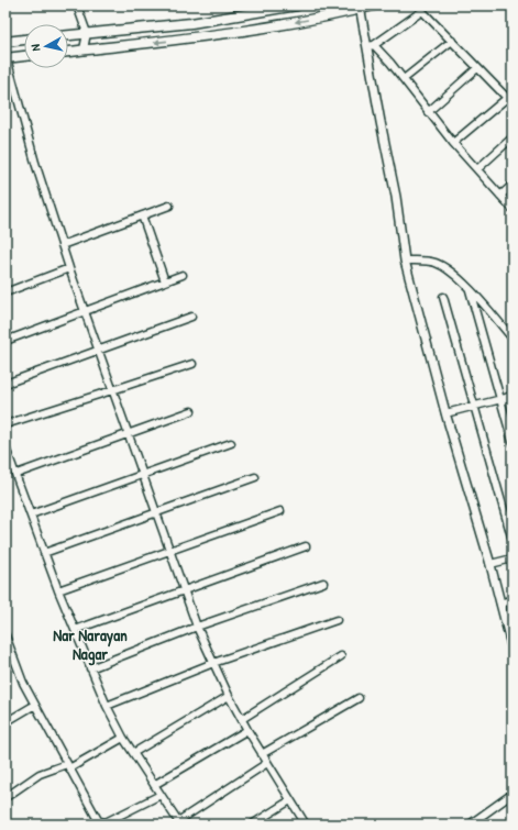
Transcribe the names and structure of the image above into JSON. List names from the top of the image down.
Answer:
{
  "districts": ["Nar Narayan Nagar"],
  "north": "left"
}
